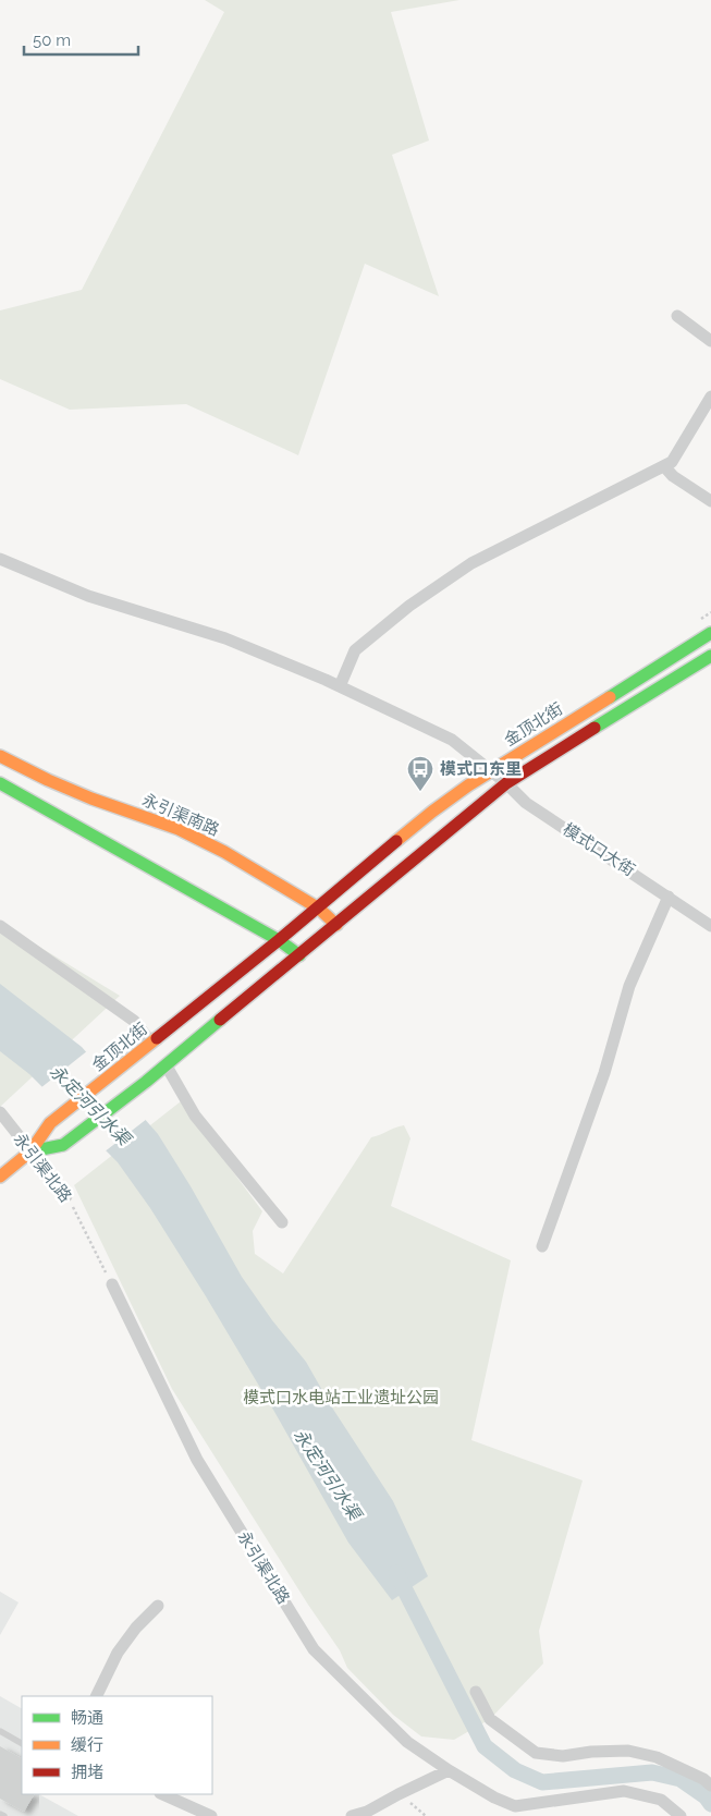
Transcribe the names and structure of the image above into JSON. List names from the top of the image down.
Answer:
{
  "streets": {
    "main road": ["金顶北街", "永引渠南路"],
    "street": ["模式口大街", "永引渠北路"]
  },
  "crossings": [
    ["金顶北街", "永引渠南路"],
    ["金顶北街", "模式口大街"],
    ["金顶北街", "永引渠北路"]
  ],
  "water": ["永定河引水渠"],
  "parks": ["模式口水电站工业遗址公园"],
  "places": {
    "bus stop": ["模式口东里"]
  },
  "legend": ["畅通", "缓行", "拥堵"],
  "scale_bar": "50 m"
}
